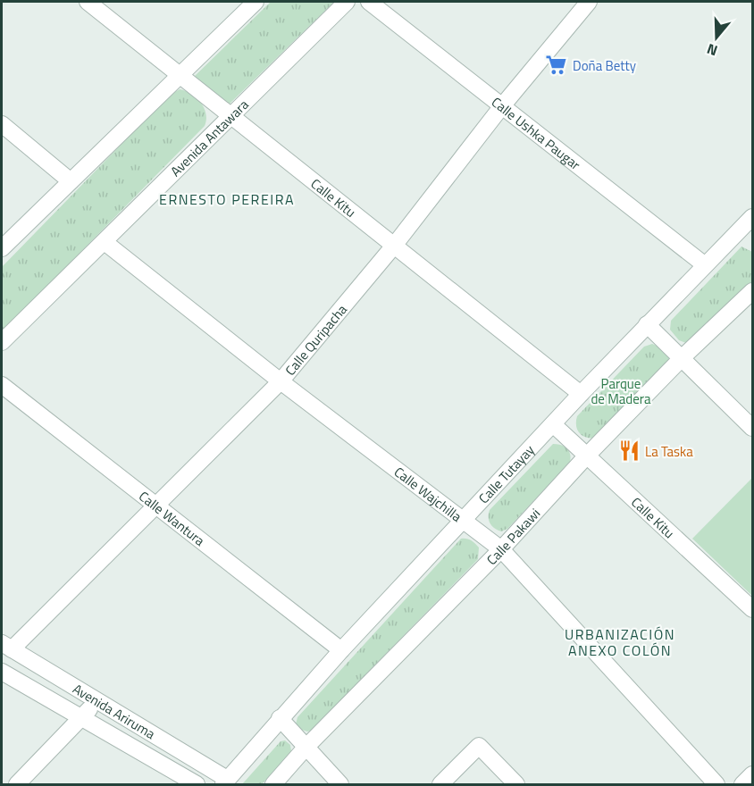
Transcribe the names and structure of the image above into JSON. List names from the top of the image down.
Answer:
{
  "streets": {
    "street": [
      "Calle Ushka Paugar",
      "Avenida Antawara",
      "Calle Kitu",
      "Calle Quripacha",
      "Calle Tutayay",
      "Calle Wajchilla",
      "Calle Wantura",
      "Calle Pakawi",
      "Avenida Ariruma"
    ]
  },
  "crossings": [
    ["Calle Ushka Paugar", "Calle Quripacha"],
    ["Calle Ushka Paugar", "Calle Tutayay"],
    ["Avenida Antawara", "Calle Kitu"],
    ["Avenida Antawara", "Calle Wajchilla"],
    ["Calle Kitu", "Calle Quripacha"],
    ["Calle Kitu", "Calle Tutayay"],
    ["Calle Kitu", "Calle Pakawi"],
    ["Calle Quripacha", "Calle Wajchilla"],
    ["Calle Quripacha", "Calle Wantura"],
    ["Calle Quripacha", "Avenida Ariruma"],
    ["Calle Tutayay", "Calle Wajchilla"],
    ["Calle Tutayay", "Calle Wantura"],
    ["Calle Tutayay", "Avenida Ariruma"],
    ["Calle Wajchilla", "Calle Pakawi"]
  ],
  "districts": ["ERNESTO PEREIRA", "URBANIZACIÓN ANEXO COLÓN"],
  "parks": ["Parque de Madera"],
  "places": {
    "supermarket": ["Doña Betty"],
    "restaurant": ["La Taska"]
  },
  "north": "bottom"
}
